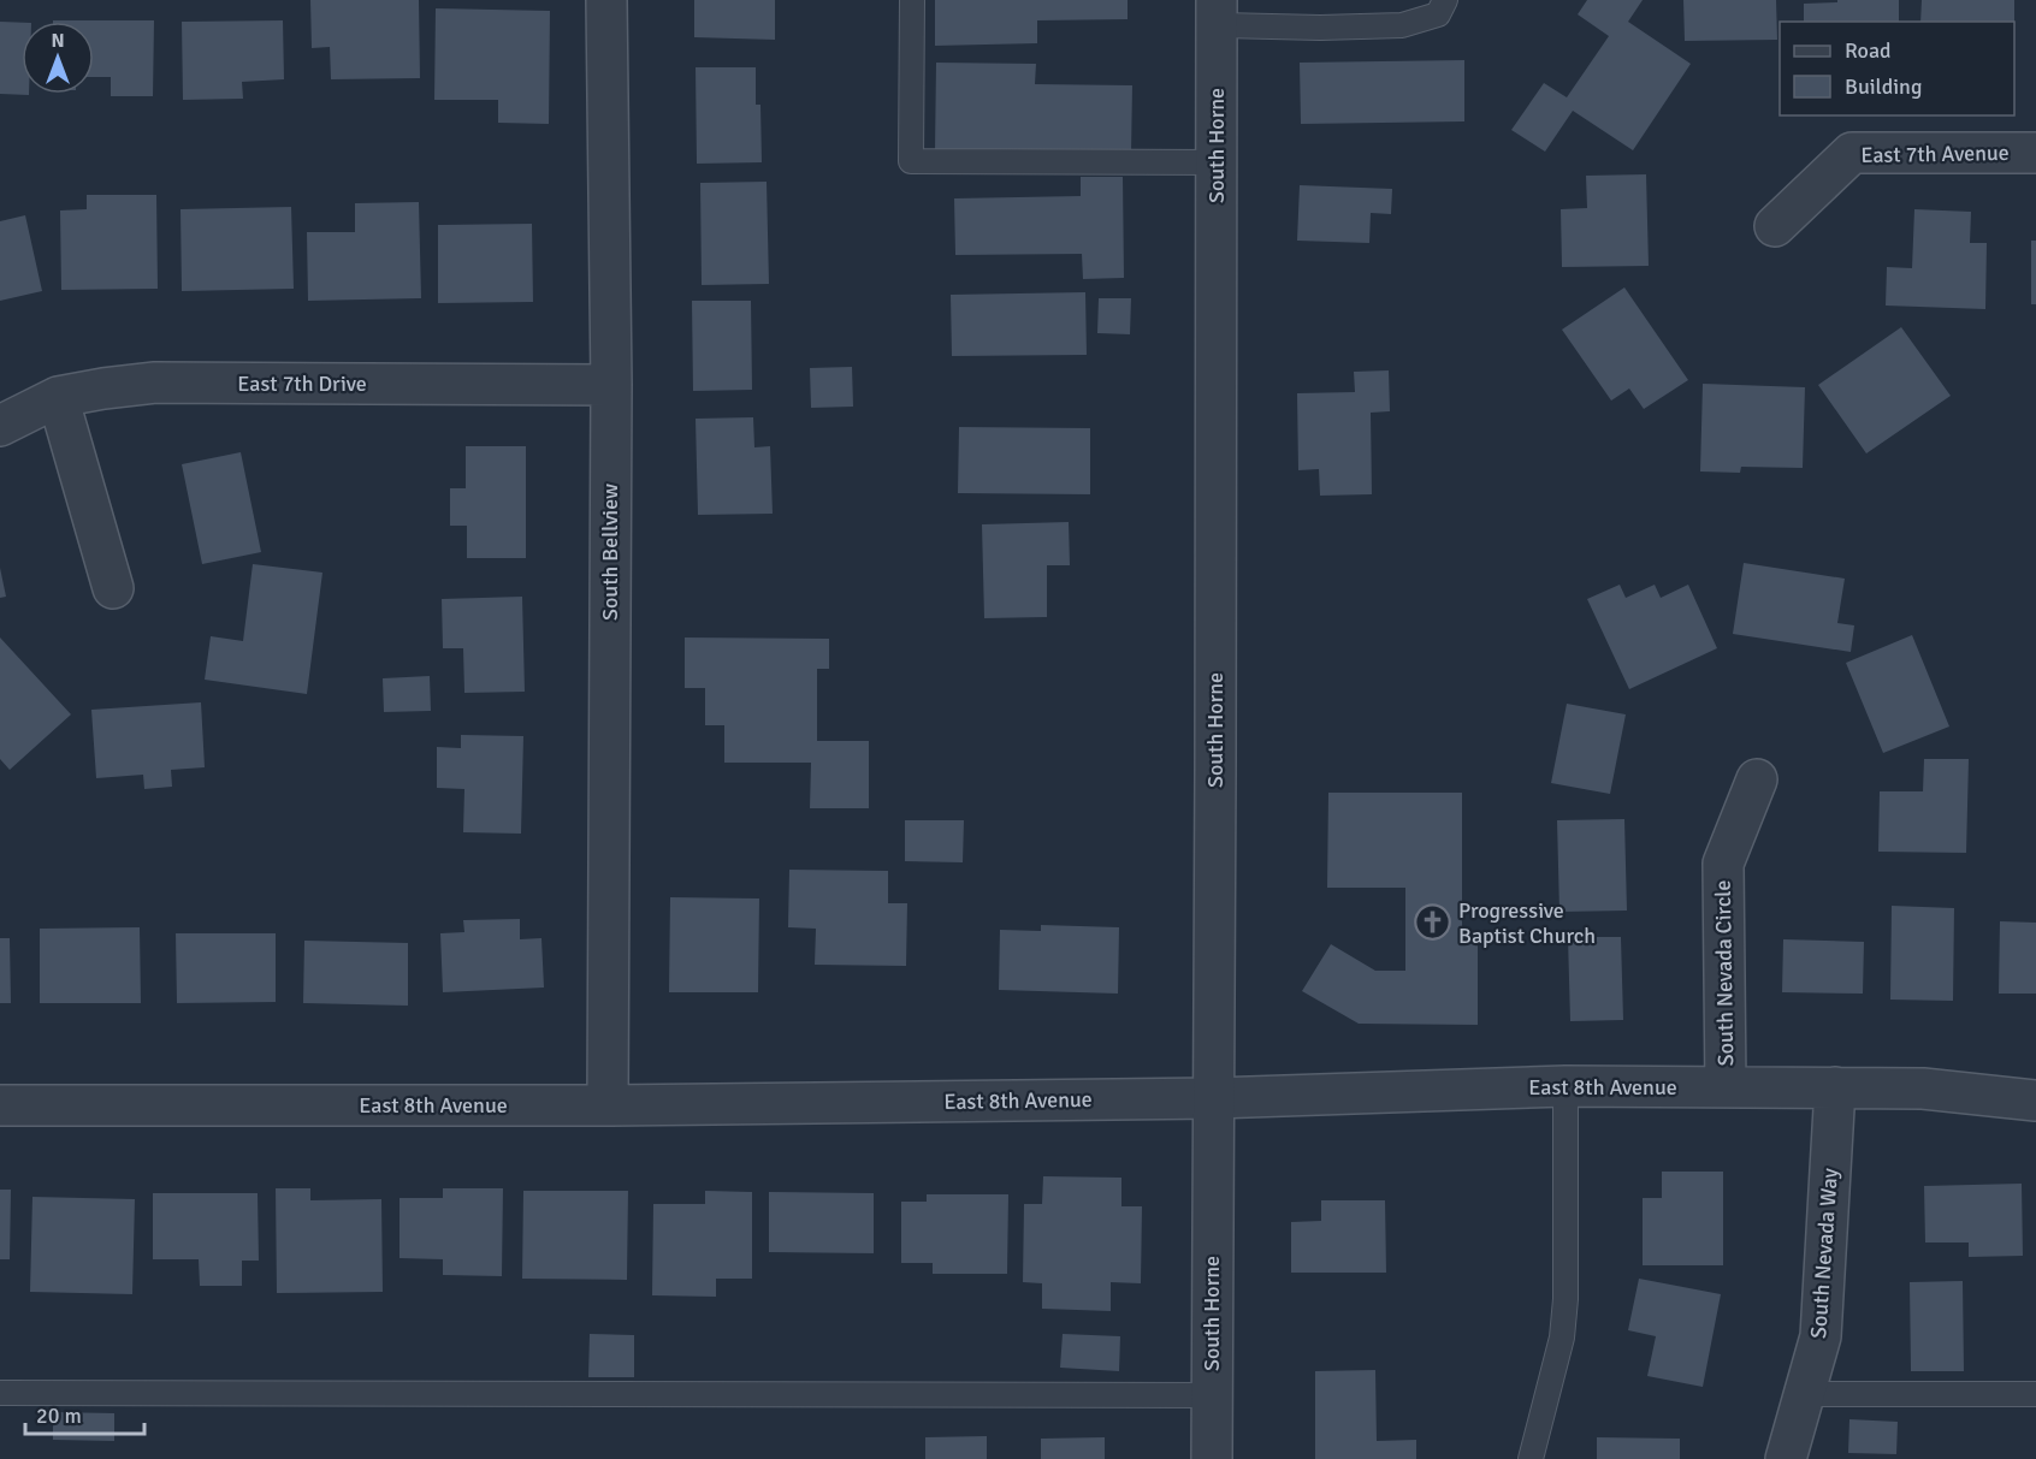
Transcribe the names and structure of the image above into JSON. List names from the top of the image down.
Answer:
{
  "streets": {
    "street": [
      "South Horne",
      "East 7th Avenue",
      "East 7th Drive",
      "South Bellview",
      "South Nevada Circle",
      "East 8th Avenue",
      "South Nevada Way"
    ]
  },
  "crossings": [
    ["South Horne", "East 8th Avenue"],
    ["East 7th Drive", "South Bellview"],
    ["South Bellview", "East 8th Avenue"],
    ["South Nevada Circle", "East 8th Avenue"],
    ["East 8th Avenue", "South Nevada Way"]
  ],
  "places": {
    "church": ["Progressive Baptist Church"]
  },
  "legend": ["Road", "Building"],
  "scale_bar": "20 m",
  "north": "top"
}
